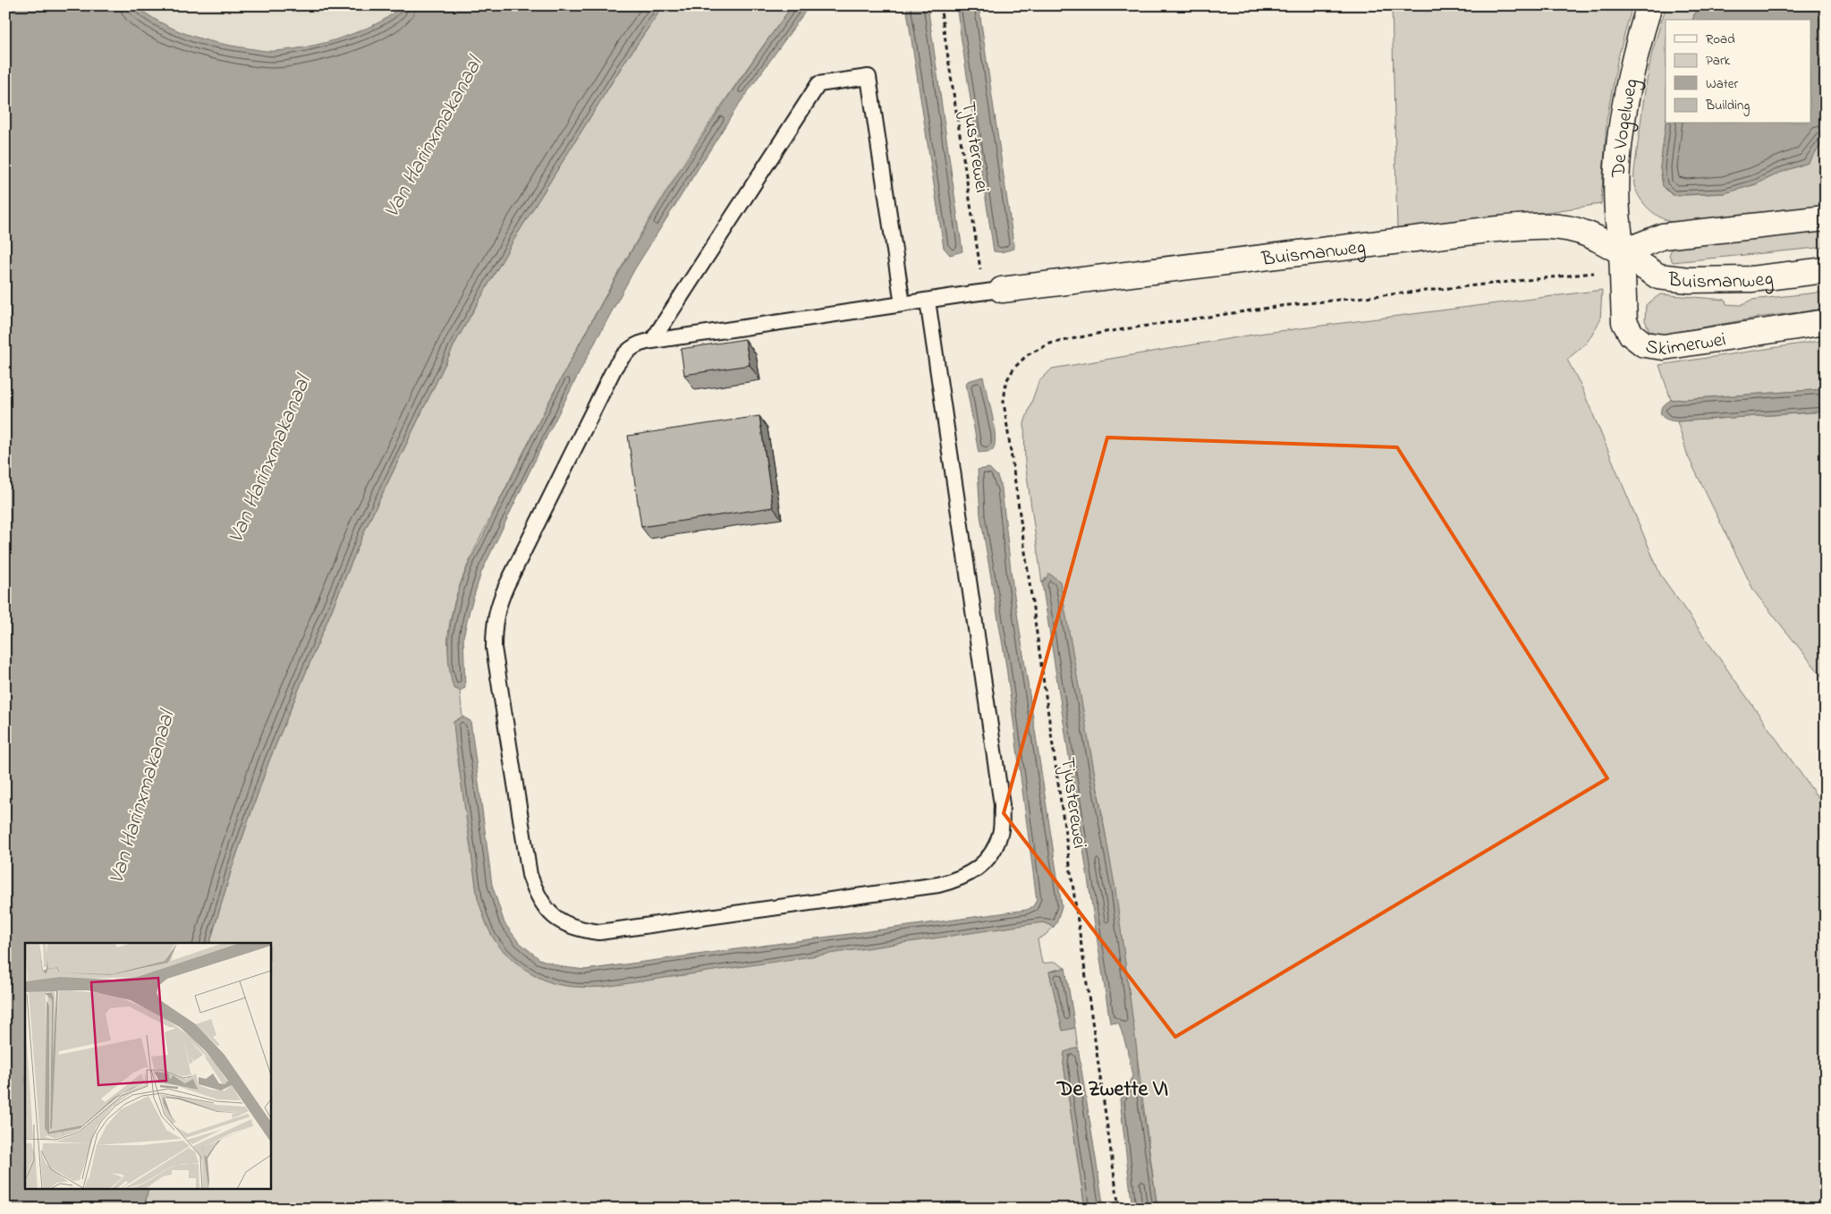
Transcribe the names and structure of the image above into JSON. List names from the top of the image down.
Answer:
{
  "streets": {
    "street": ["De Vogelweg", "Buismanweg", "Skimerwei"],
    "path": ["Tjusterewei"]
  },
  "crossings": [
    ["De Vogelweg", "Tjusterewei"],
    ["De Vogelweg", "Buismanweg"],
    ["De Vogelweg", "Skimerwei"],
    ["Tjusterewei", "Buismanweg"],
    ["Tjusterewei", "Skimerwei"],
    ["Buismanweg", "Skimerwei"]
  ],
  "districts": ["De Zwette VI"],
  "water": ["Van Harinxmakanaal"],
  "legend": [
    "Road",
    "Park",
    "Water",
    "Building"
  ]
}
